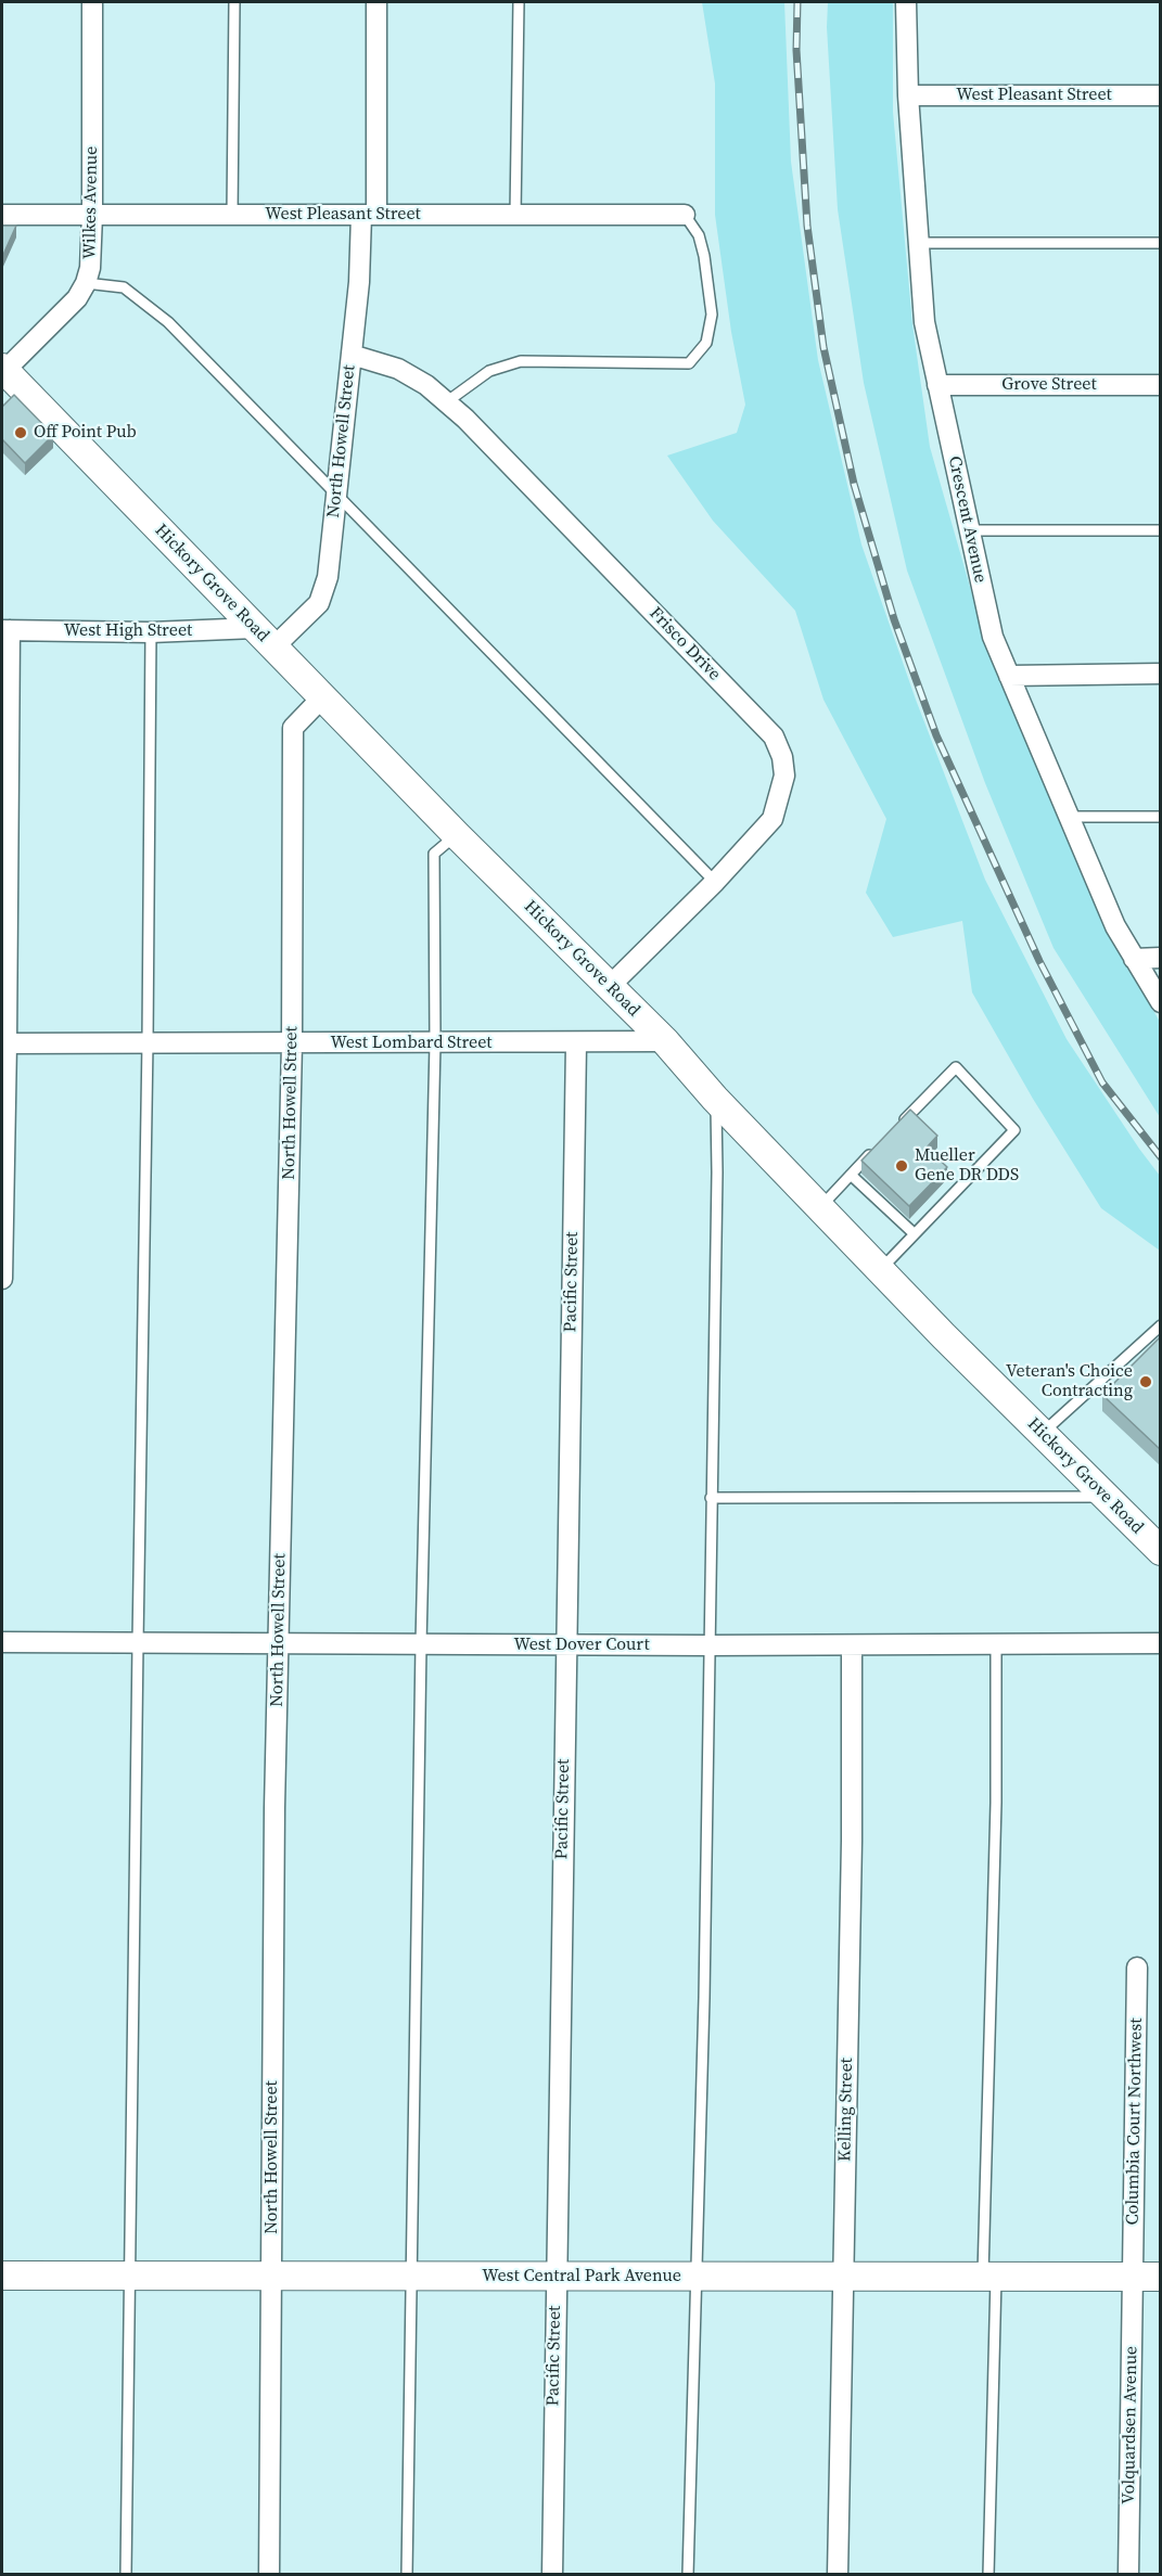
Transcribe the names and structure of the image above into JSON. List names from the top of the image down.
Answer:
{
  "streets": {
    "main road": ["Hickory Grove Road", "West Central Park Avenue"],
    "street": [
      "West Pleasant Street",
      "Wilkes Avenue",
      "Grove Street",
      "North Howell Street",
      "Crescent Avenue",
      "West High Street",
      "Frisco Drive",
      "West Lombard Street",
      "Pacific Street",
      "West Dover Court",
      "Kelling Street",
      "Columbia Court Northwest",
      "Volquardsen Avenue"
    ]
  },
  "crossings": [
    ["West Pleasant Street", "Wilkes Avenue"],
    ["West Pleasant Street", "North Howell Street"],
    ["West Pleasant Street", "Crescent Avenue"],
    ["Wilkes Avenue", "Hickory Grove Road"],
    ["Grove Street", "Crescent Avenue"],
    ["North Howell Street", "Hickory Grove Road"],
    ["North Howell Street", "Frisco Drive"],
    ["North Howell Street", "West Lombard Street"],
    ["North Howell Street", "West Dover Court"],
    ["North Howell Street", "West Central Park Avenue"],
    ["Hickory Grove Road", "West High Street"],
    ["Hickory Grove Road", "Frisco Drive"],
    ["Hickory Grove Road", "West Lombard Street"],
    ["West Lombard Street", "Pacific Street"],
    ["Pacific Street", "West Dover Court"],
    ["Pacific Street", "West Central Park Avenue"],
    ["West Dover Court", "Kelling Street"],
    ["Kelling Street", "West Central Park Avenue"],
    ["Columbia Court Northwest", "West Central Park Avenue"],
    ["Columbia Court Northwest", "Volquardsen Avenue"],
    ["West Central Park Avenue", "Volquardsen Avenue"]
  ],
  "places": ["Off Point Pub", "Mueller Gene DR DDS", "Veteran's Choice Contracting"]
}
